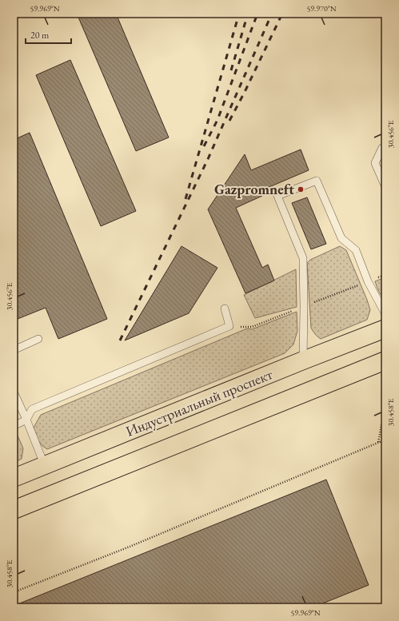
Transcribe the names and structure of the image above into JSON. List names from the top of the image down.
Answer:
{
  "streets": {
    "main road": ["Индустриальный проспект"]
  },
  "places": ["Gazpromneft"],
  "scale_bar": "20 m",
  "coordinates": [
    "59.969°N",
    "59.970°N",
    "30.456°E",
    "30.458°E"
  ]
}
